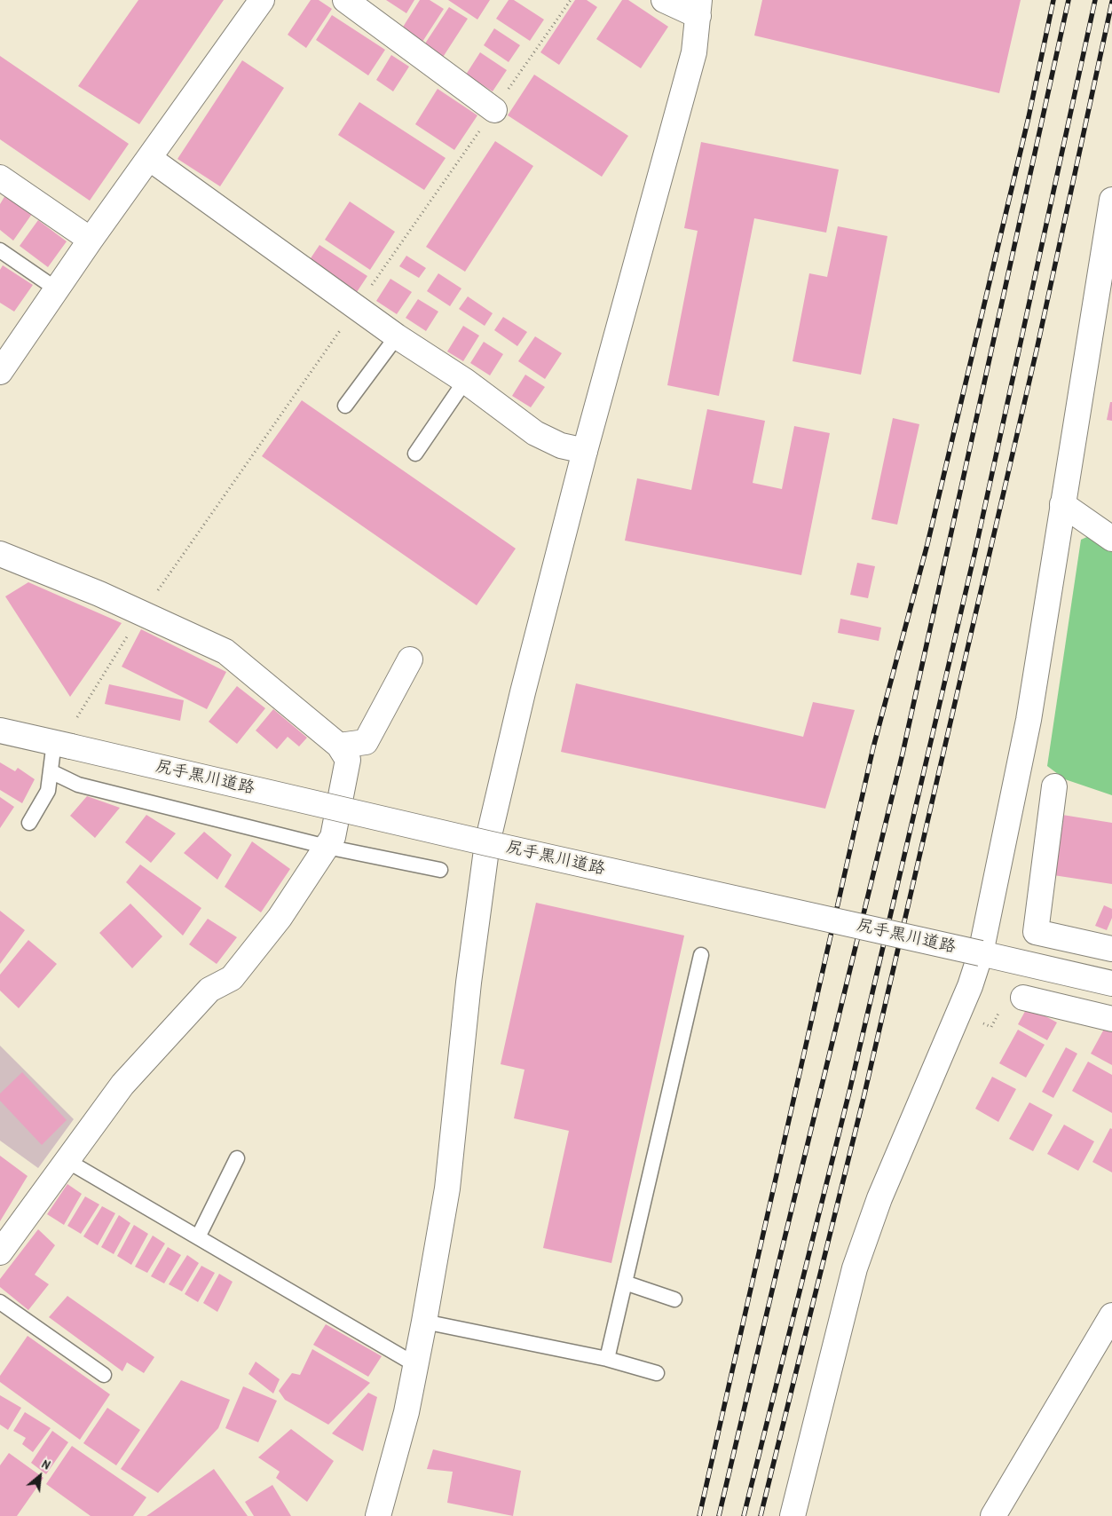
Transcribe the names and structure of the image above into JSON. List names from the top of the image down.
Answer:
{
  "streets": {
    "street": ["尻手黒川道路"]
  },
  "north": "top right"
}
